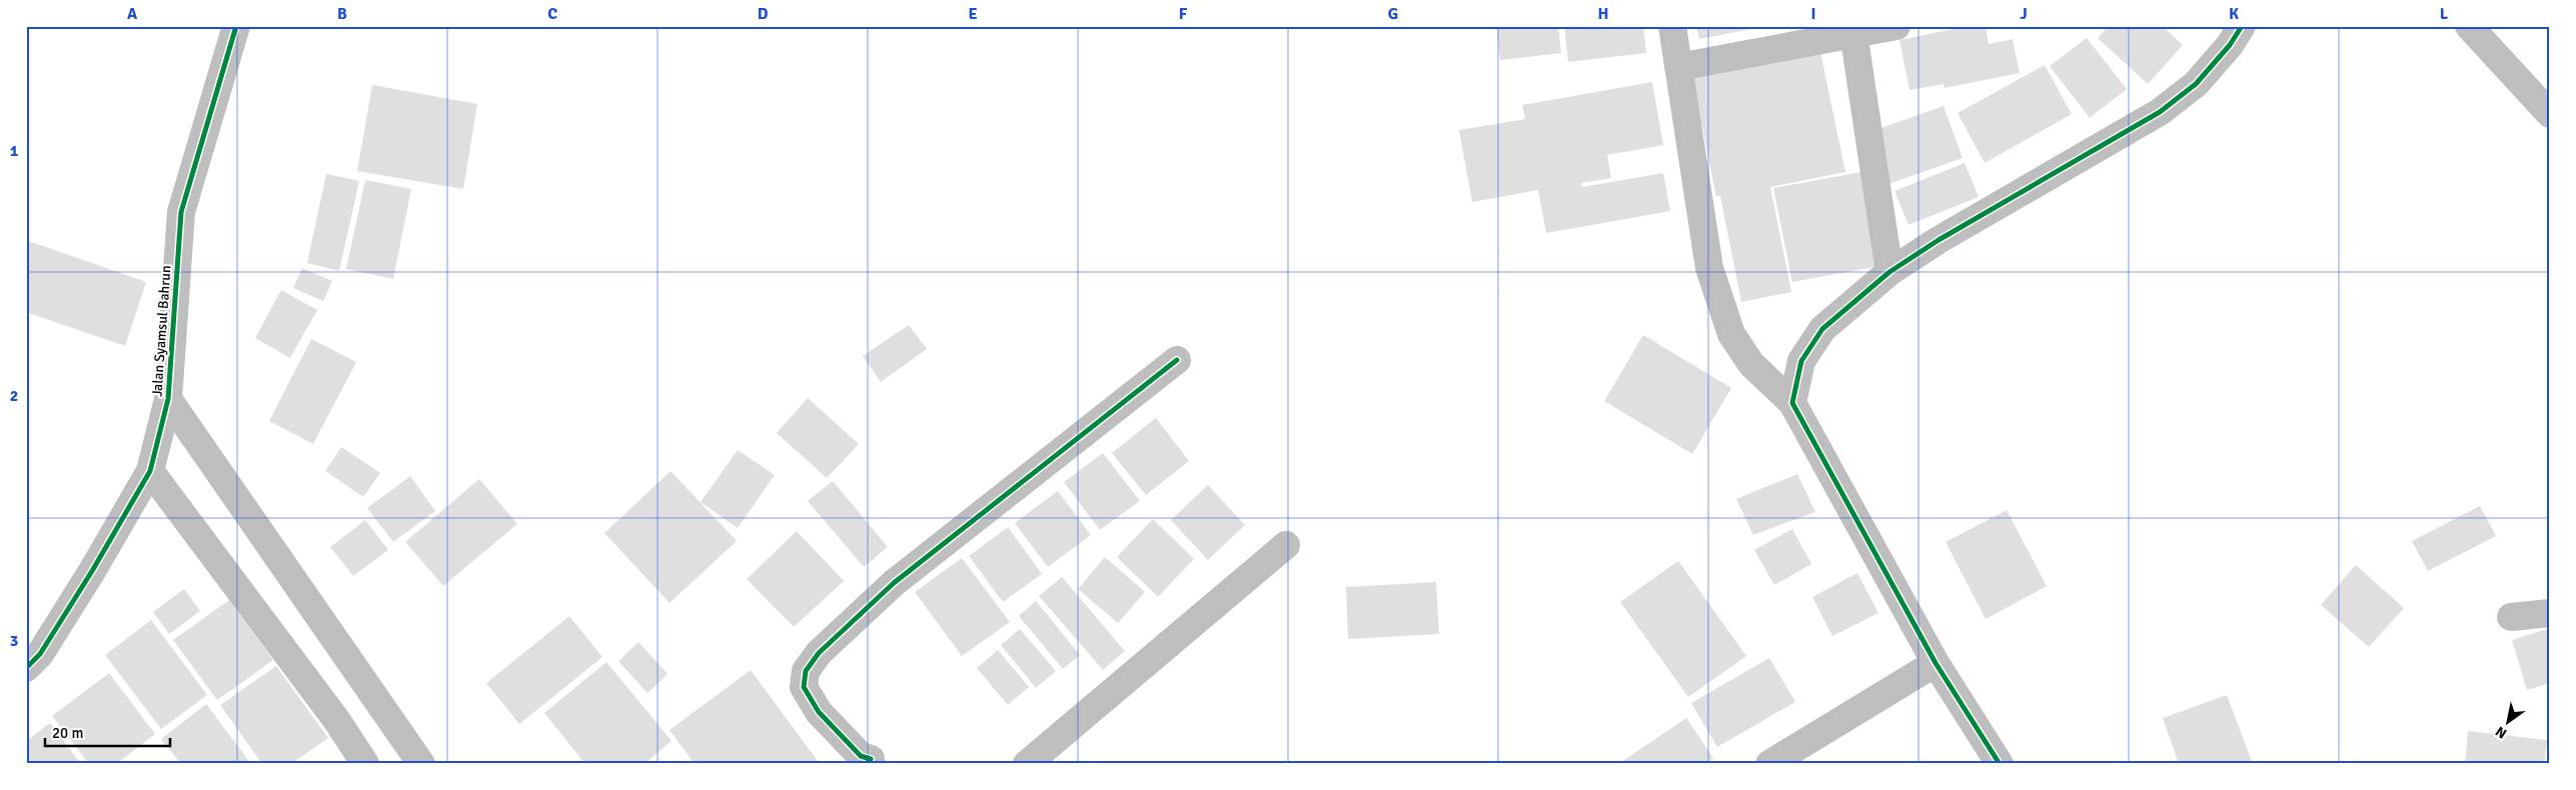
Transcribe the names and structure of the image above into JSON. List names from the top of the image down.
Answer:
{
  "streets": {
    "street": ["Jalan Syamsul Bahrun"]
  },
  "scale_bar": "20 m",
  "north": "bottom left",
  "grid": {
    "columns": [
      "A",
      "B",
      "C",
      "D",
      "E",
      "F",
      "G",
      "H",
      "I",
      "J",
      "K",
      "L"
    ],
    "rows": ["1", "2", "3"]
  }
}
